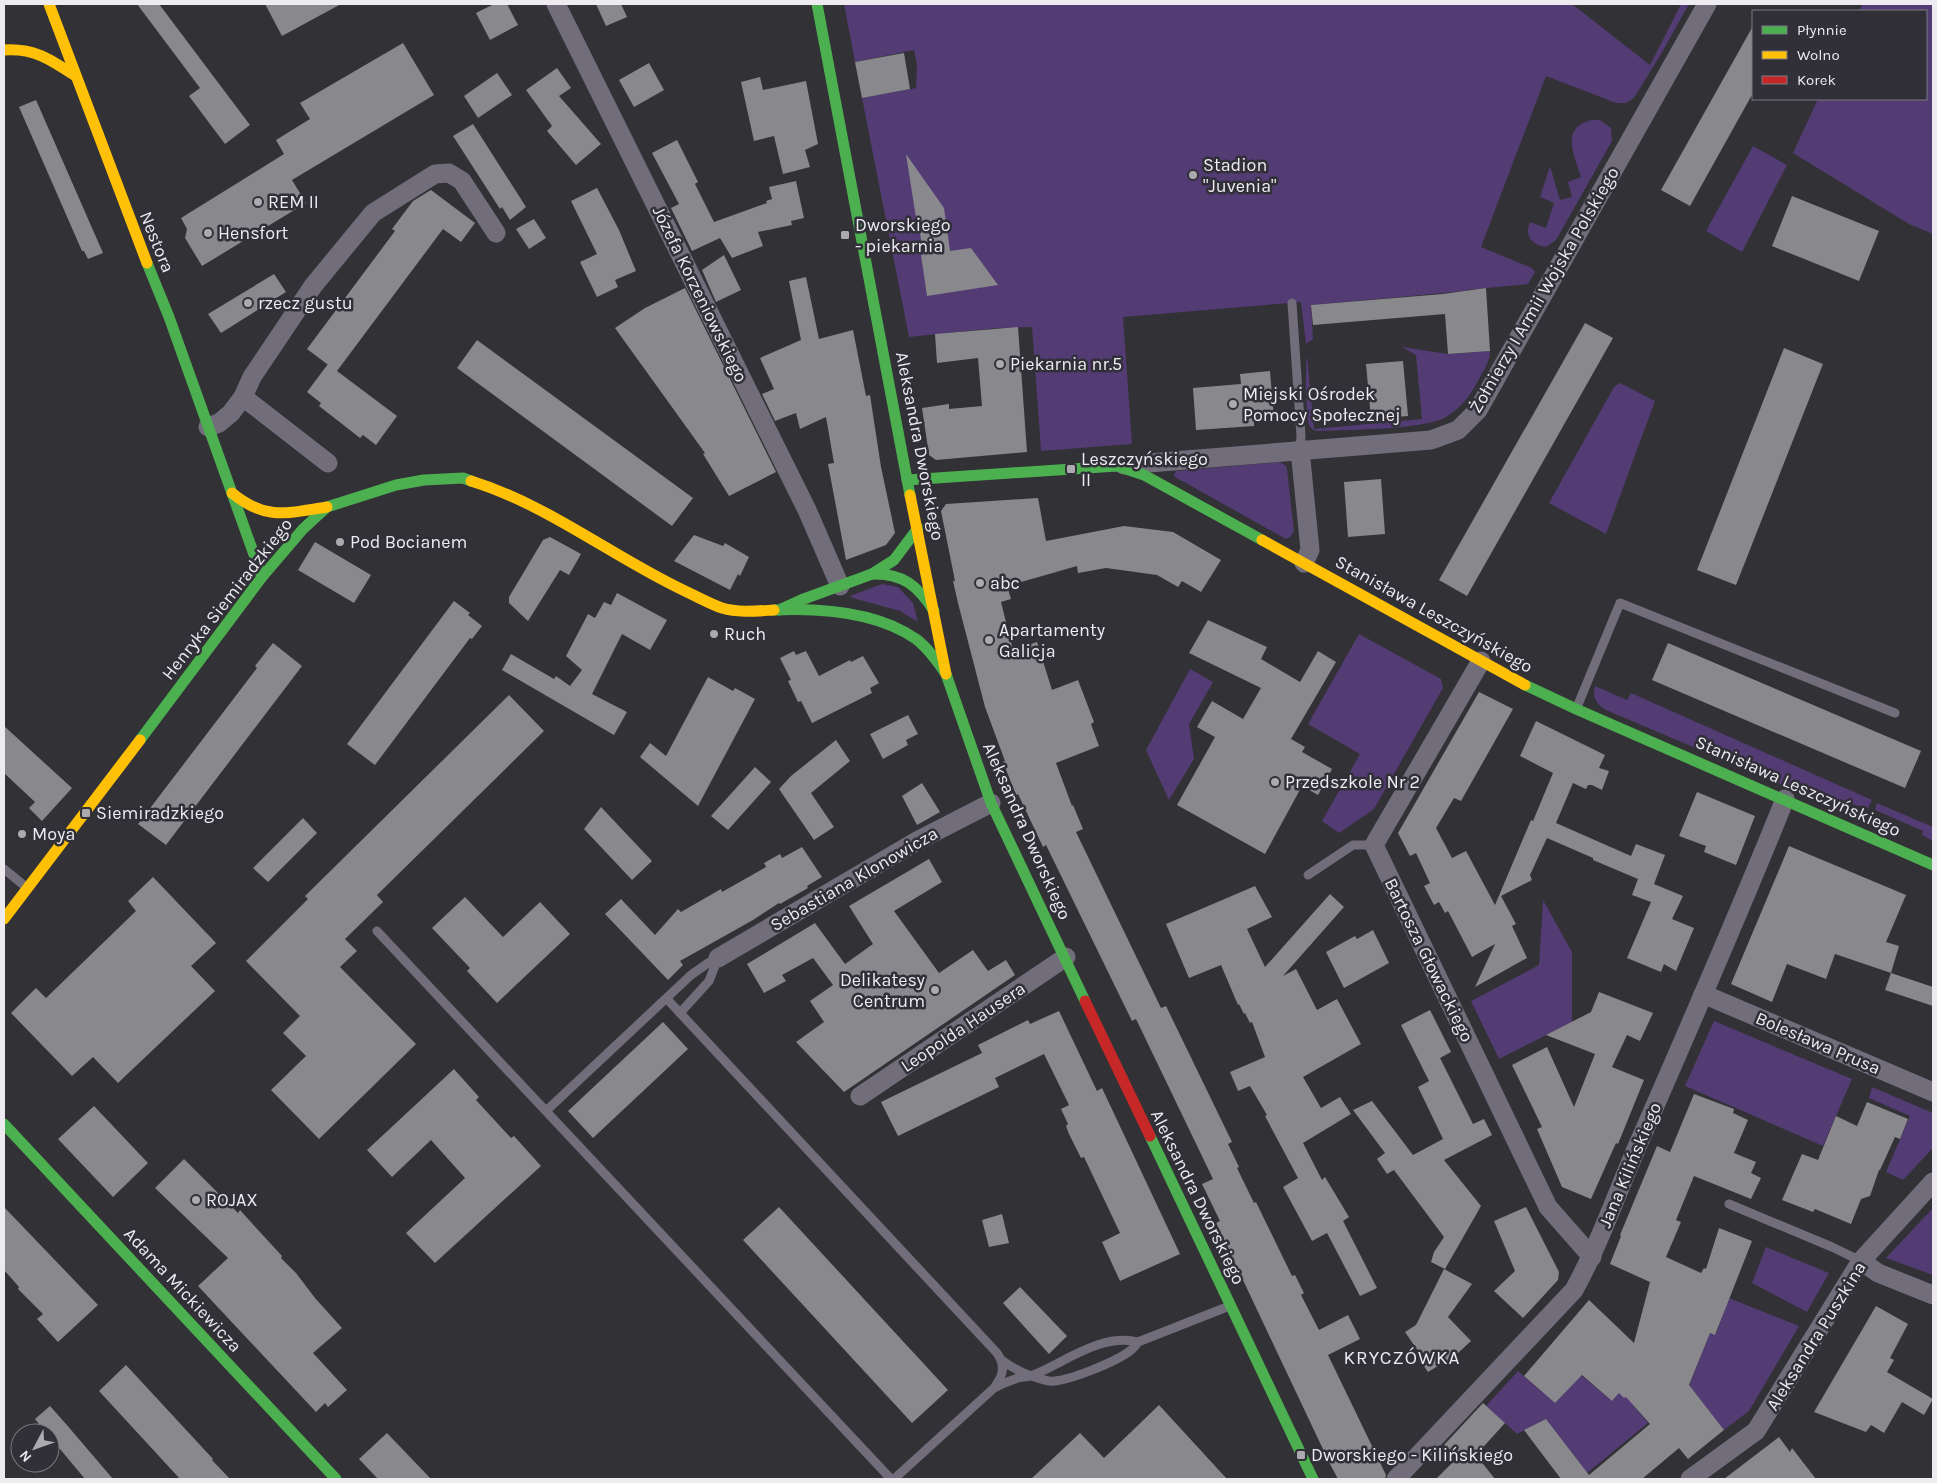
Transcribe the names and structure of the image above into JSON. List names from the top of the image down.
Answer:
{
  "streets": {
    "street": [
      "Nestora",
      "Żołnierzy I Armii Wojska Polskiego",
      "Józefa Korzeniowskiego",
      "Aleksandra Dworskiego",
      "Henryka Siemiradzkiego",
      "Stanisława Leszczyńskiego",
      "Sebastiana Klonowicza",
      "Bartosza Głowackiego",
      "Leopolda Hausera",
      "Bolesława Prusa",
      "Jana Kilińskiego",
      "Adama Mickiewicza",
      "Aleksandra Puszkina"
    ]
  },
  "crossings": [
    ["Nestora", "Henryka Siemiradzkiego"],
    ["Żołnierzy I Armii Wojska Polskiego", "Stanisława Leszczyńskiego"],
    ["Aleksandra Dworskiego", "Henryka Siemiradzkiego"],
    ["Aleksandra Dworskiego", "Stanisława Leszczyńskiego"],
    ["Aleksandra Dworskiego", "Sebastiana Klonowicza"],
    ["Aleksandra Dworskiego", "Leopolda Hausera"],
    ["Stanisława Leszczyńskiego", "Jana Kilińskiego"],
    ["Bartosza Głowackiego", "Jana Kilińskiego"],
    ["Bolesława Prusa", "Jana Kilińskiego"]
  ],
  "districts": ["KRYCZÓWKA"],
  "places": {
    "other": [
      "Stadion \"Juvenia\"",
      "REM II",
      "Hensfort",
      "rzecz gustu",
      "Piekarnia nr.5",
      "Miejski Ośrodek Pomocy Społecznej",
      "Pod Bocianem",
      "abc",
      "Ruch",
      "Apartamenty Galicja",
      "Przedszkole Nr 2",
      "Moya",
      "Delikatesy Centrum",
      "ROJAX"
    ],
    "transit": [
      "Dworskiego - piekarnia",
      "Leszczyńskiego II",
      "Siemiradzkiego",
      "Dworskiego - Kilińskiego"
    ]
  },
  "legend": ["Płynnie", "Wolno", "Korek"],
  "north": "bottom left"
}
